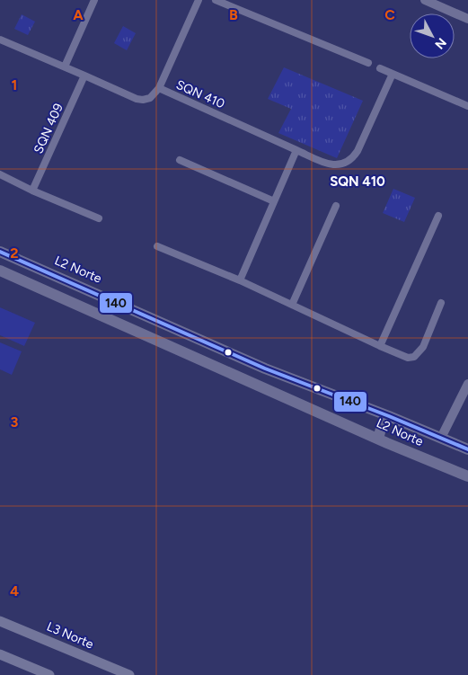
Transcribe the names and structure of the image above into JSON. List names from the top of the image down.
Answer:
{
  "streets": {
    "main road": ["L2 Norte", "L3 Norte"],
    "street": ["SQN 410", "SQN 409"]
  },
  "districts": ["SQN 410"],
  "lines": ["transit line 140"],
  "north": "bottom right",
  "grid": {
    "columns": ["A", "B", "C"],
    "rows": [
      "1",
      "2",
      "3",
      "4"
    ]
  }
}
